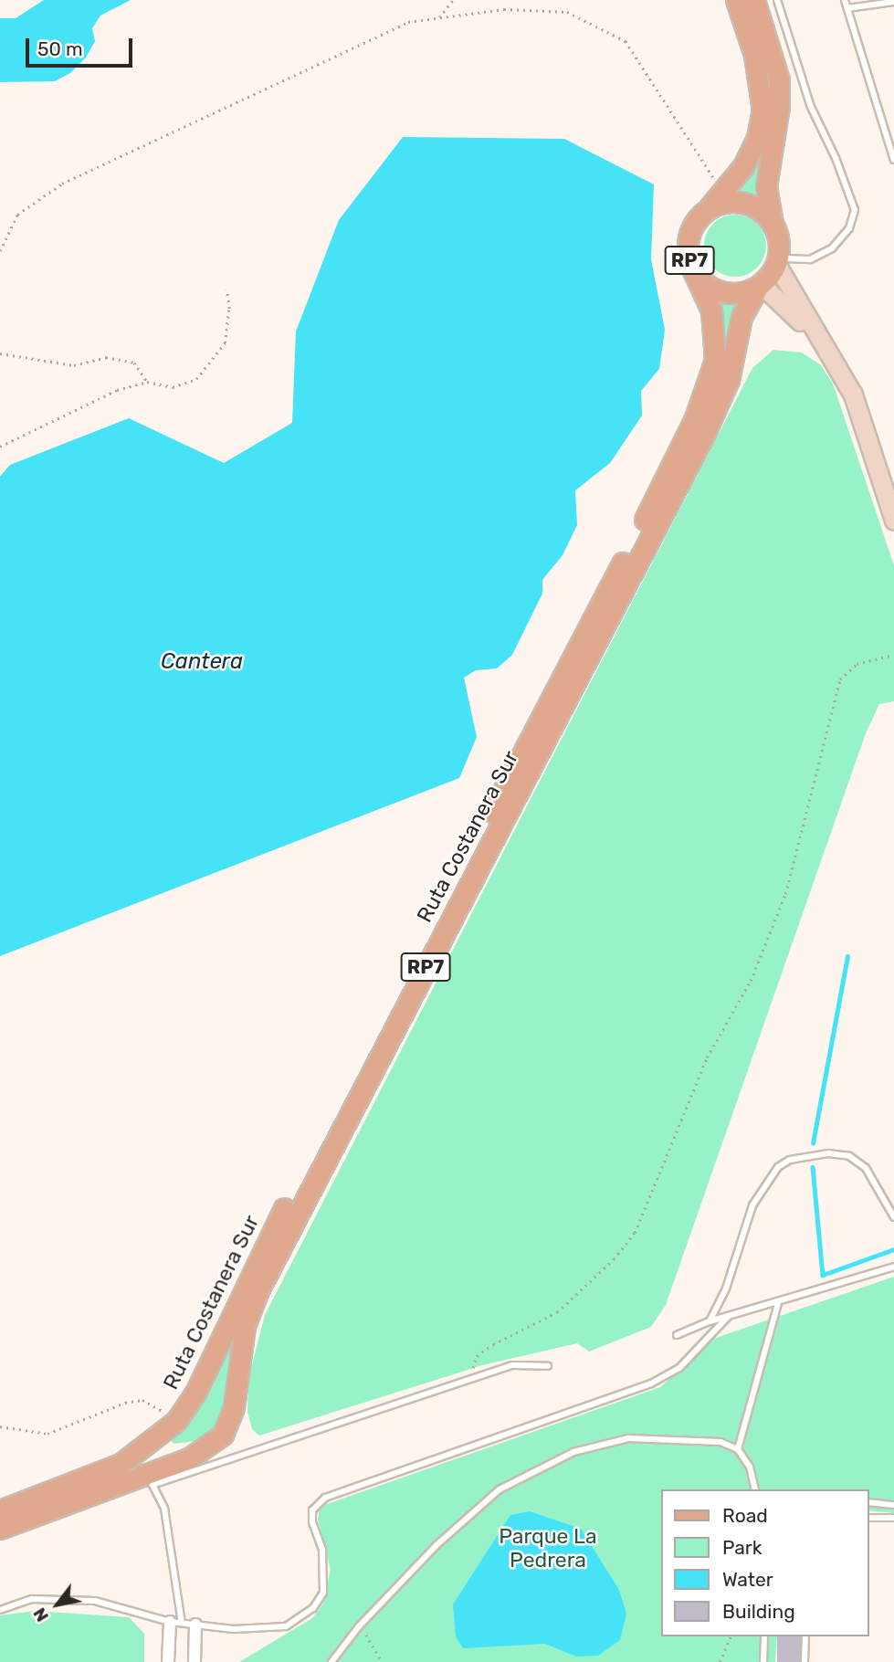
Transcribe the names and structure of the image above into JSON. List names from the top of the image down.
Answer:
{
  "streets": {
    "main road": ["RP7", "Ruta Costanera Sur"]
  },
  "crossings": [
    ["RP7", "Ruta Costanera Sur"]
  ],
  "water": ["Cantera"],
  "parks": ["Parque La Pedrera"],
  "legend": [
    "Road",
    "Park",
    "Water",
    "Building"
  ],
  "scale_bar": "50 m",
  "north": "bottom left"
}
